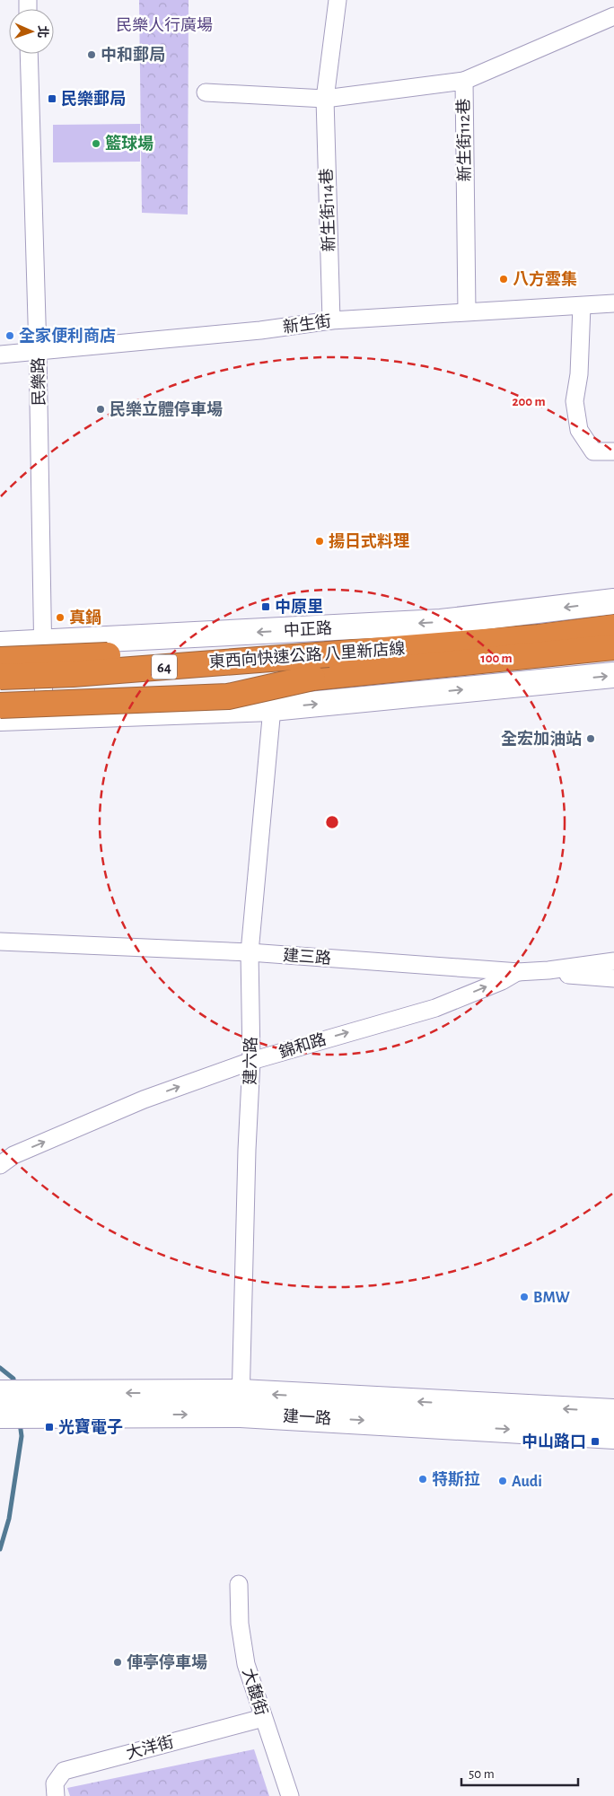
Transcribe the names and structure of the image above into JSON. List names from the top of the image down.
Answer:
{
  "streets": {
    "highway": ["東西向快速公路 八里新店線", "64"],
    "main road": ["中正路", "建一路"],
    "street": [
      "新生街112巷",
      "新生街114巷",
      "新生街",
      "民樂路",
      "建三路",
      "錦和路",
      "建六路",
      "大馥街",
      "大洋街"
    ]
  },
  "crossings": [
    ["新生街112巷", "新生街114巷"],
    ["新生街112巷", "新生街"],
    ["新生街114巷", "新生街"],
    ["新生街", "民樂路"],
    ["民樂路", "中正路"],
    ["建三路", "錦和路"],
    ["建三路", "建六路"],
    ["錦和路", "建六路"],
    ["建六路", "建一路"],
    ["大馥街", "大洋街"]
  ],
  "one_way": ["錦和路"],
  "parks": ["民樂人行廣場"],
  "places": {
    "other": [
      "中和郵局",
      "籃球場",
      "八方雲集",
      "全家便利商店",
      "民樂立體停車場",
      "揚日式料理",
      "真鍋",
      "全宏加油站",
      "BMW",
      "特斯拉",
      "Audi",
      "俥亭停車場"
    ],
    "transit": [
      "民樂郵局",
      "中原里",
      "光寶電子",
      "中山路口"
    ]
  },
  "scale_bar": "50 m",
  "north": "right",
  "rings": ["200 m", "100 m"]
}
